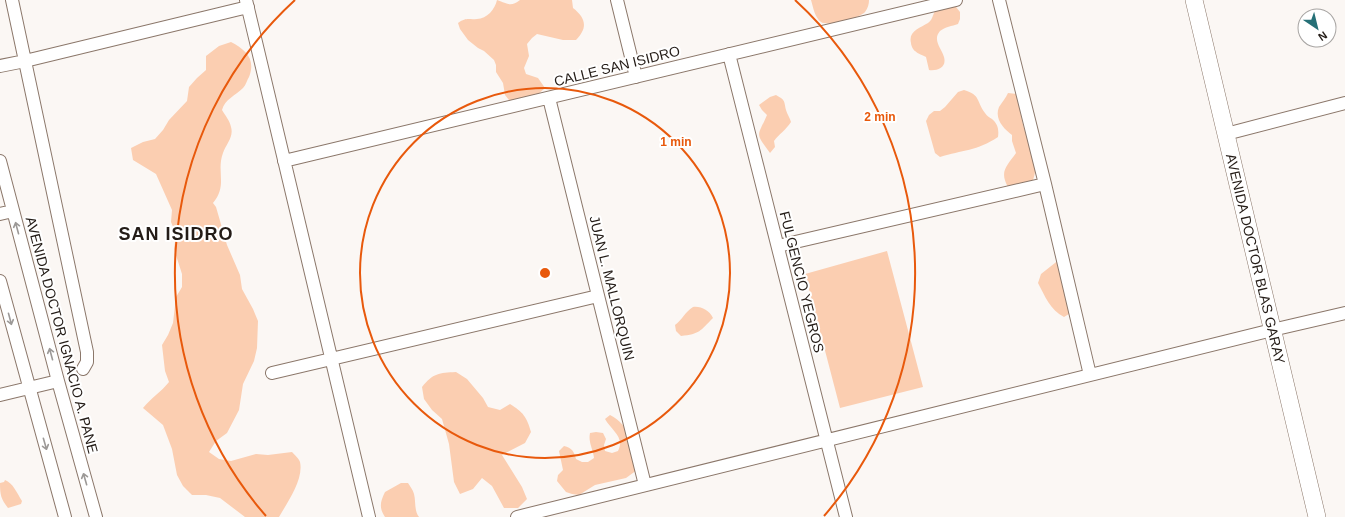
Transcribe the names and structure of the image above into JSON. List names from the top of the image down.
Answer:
{
  "streets": {
    "street": [
      "CALLE SAN ISIDRO",
      "AVENIDA DOCTOR BLAS GARAY",
      "FULGENCIO YEGROS",
      "JUAN L. MALLORQUIN",
      "AVENIDA DOCTOR IGNACIO A. PANE"
    ]
  },
  "crossings": [
    ["CALLE SAN ISIDRO", "FULGENCIO YEGROS"],
    ["CALLE SAN ISIDRO", "JUAN L. MALLORQUIN"]
  ],
  "districts": ["SAN ISIDRO"],
  "north": "bottom right",
  "rings": ["2 min", "1 min"]
}
